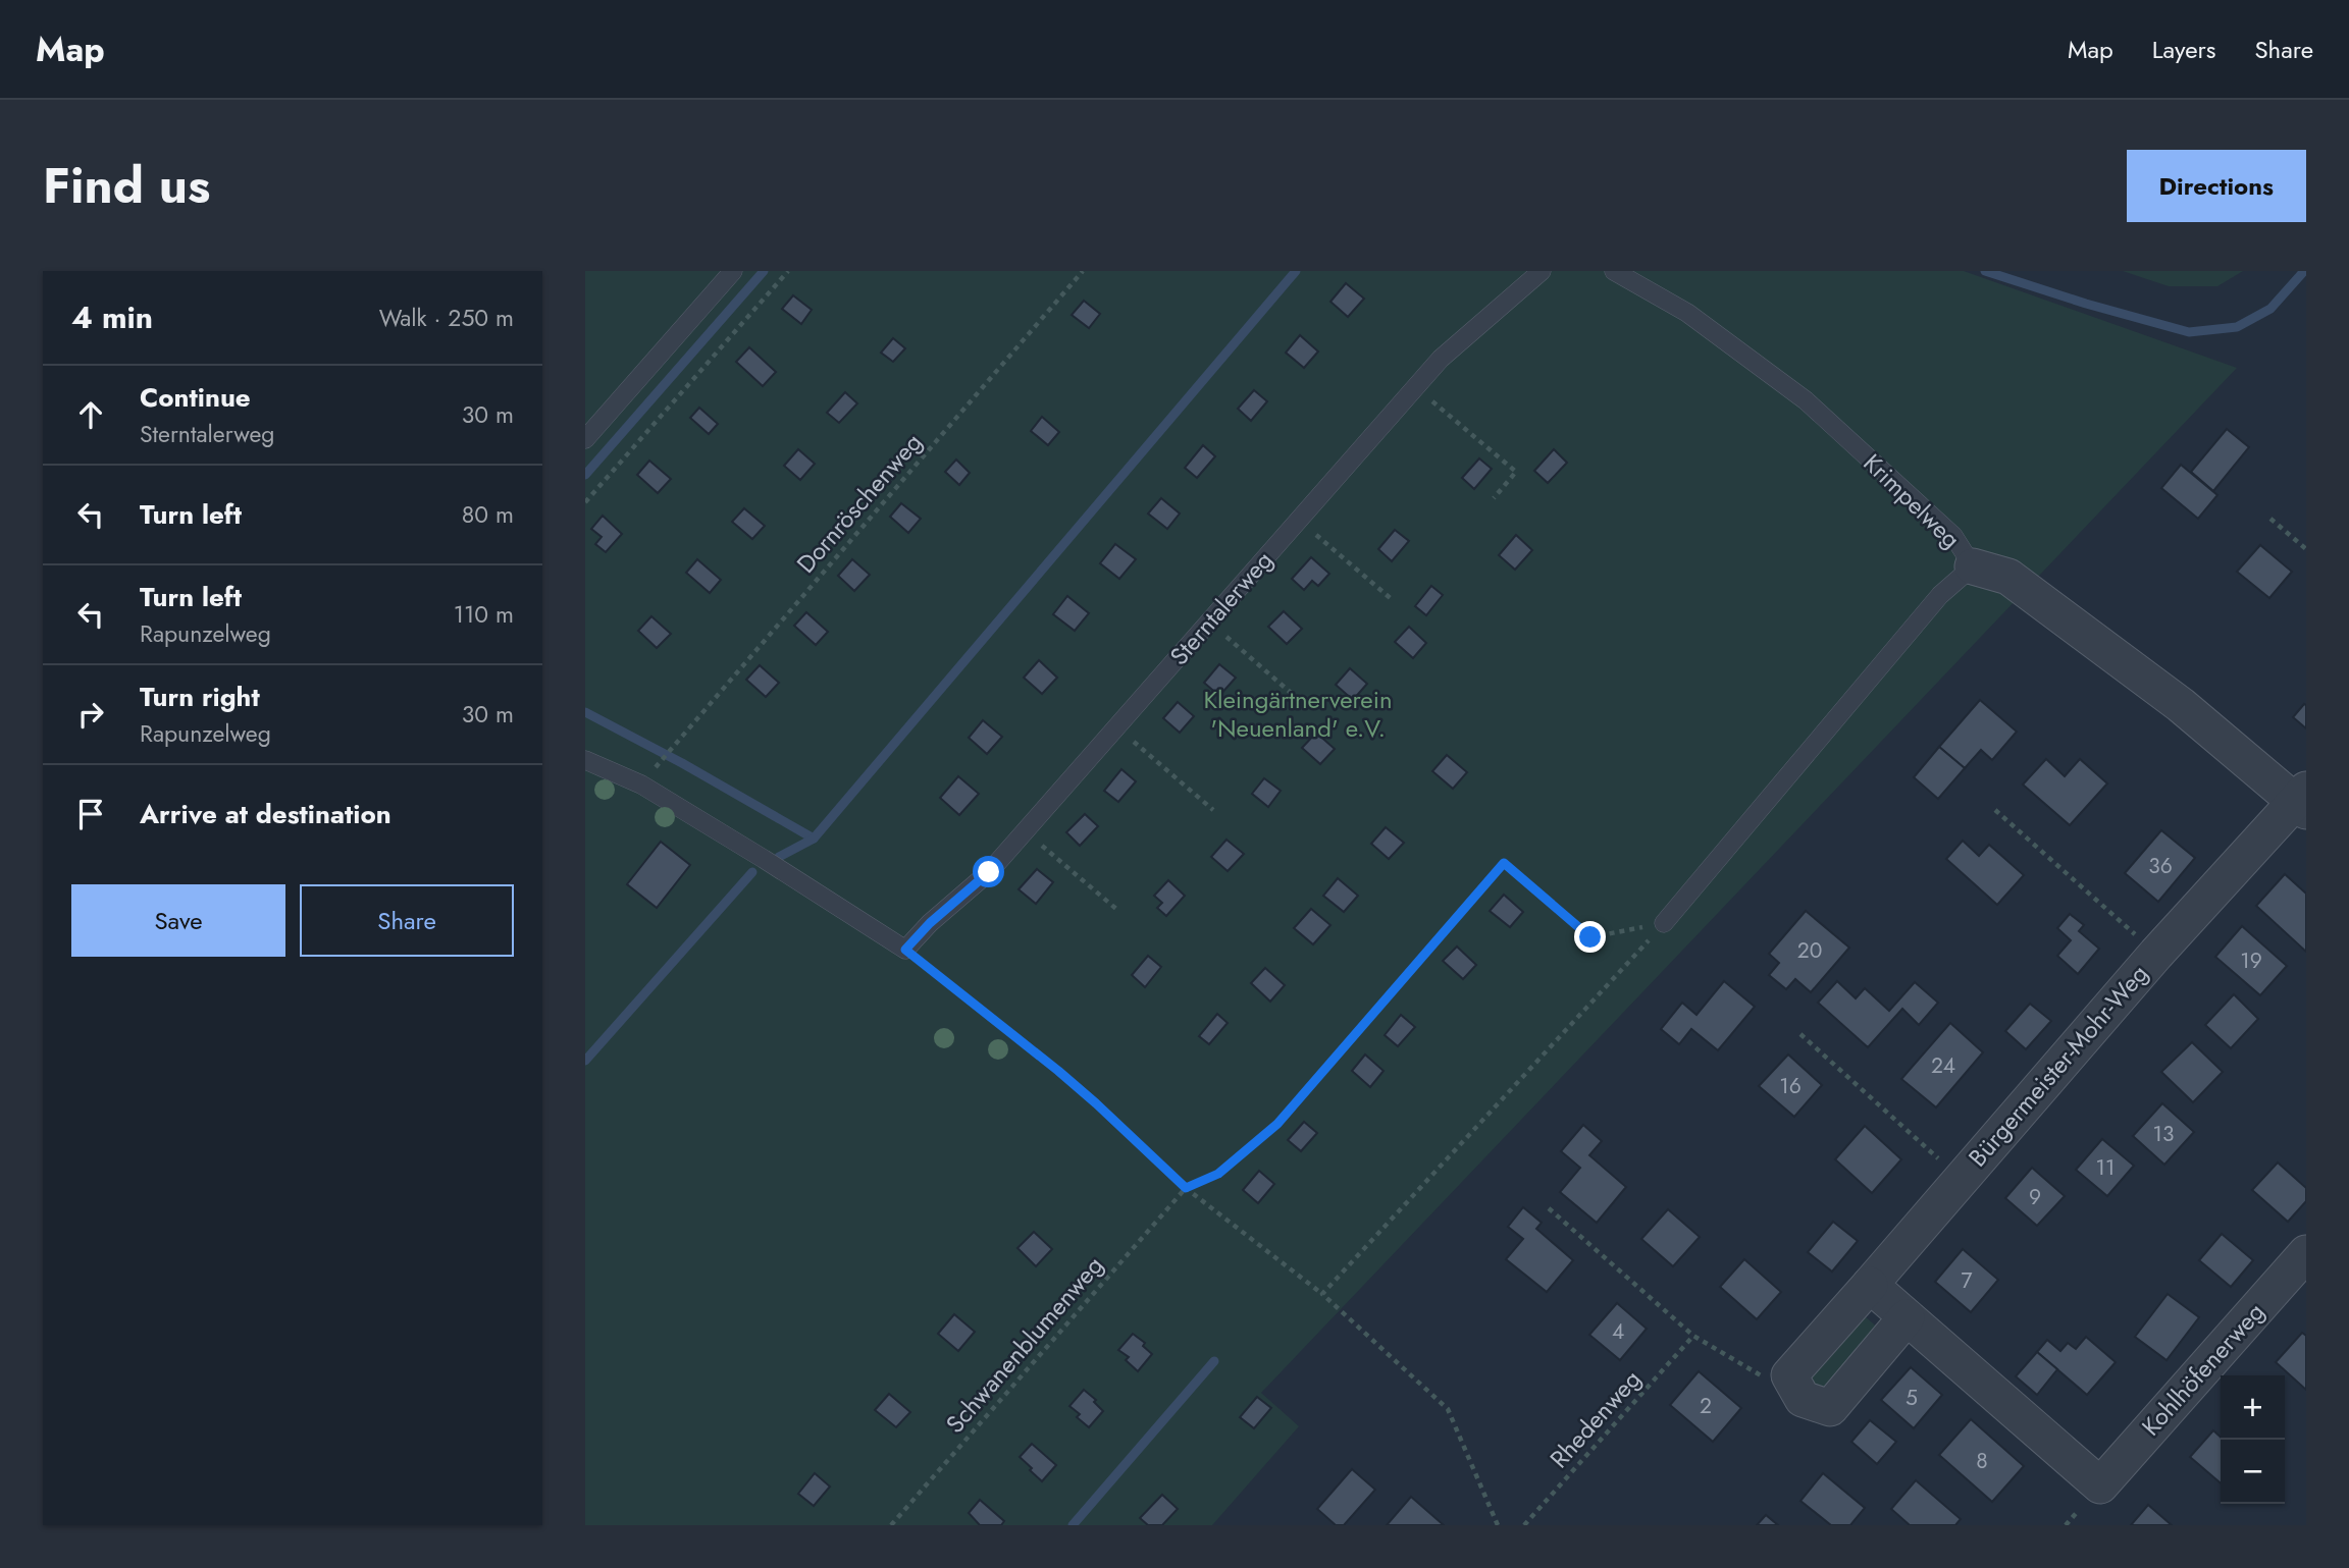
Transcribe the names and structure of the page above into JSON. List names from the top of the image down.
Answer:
{
  "streets": {
    "street": ["Krimpelweg", "Bürgermeister-Mohr-Weg", "Kohlhöfenerweg"],
    "lane": ["Sterntalerweg"],
    "path": ["Dornröschenweg", "Schwanenblumenweg", "Rhedenweg"]
  },
  "crossings": [
    ["Krimpelweg", "Bürgermeister-Mohr-Weg"]
  ],
  "parks": ["Kleingärtnerverein 'Neuenland' e.V."],
  "house_numbers": [
    "36",
    "20",
    "19",
    "24",
    "16",
    "13",
    "11",
    "9",
    "7",
    "4",
    "5",
    "2",
    "8"
  ],
  "page": {
    "header": "Map",
    "nav": ["Map", "Layers", "Share"],
    "title": "Find us",
    "buttons": [
      "Directions",
      ["Save", "Share"]
    ],
    "heading": ["4 min", "Walk · 250 m"],
    "list": [
      ["Continue", "Sterntalerweg", "30 m"],
      ["Turn left", "80 m"],
      ["Turn left", "Rapunzelweg", "110 m"],
      ["Turn right", "Rapunzelweg", "30 m"],
      "Arrive at destination"
    ],
    "map_buttons": ["+", "−"]
  }
}
